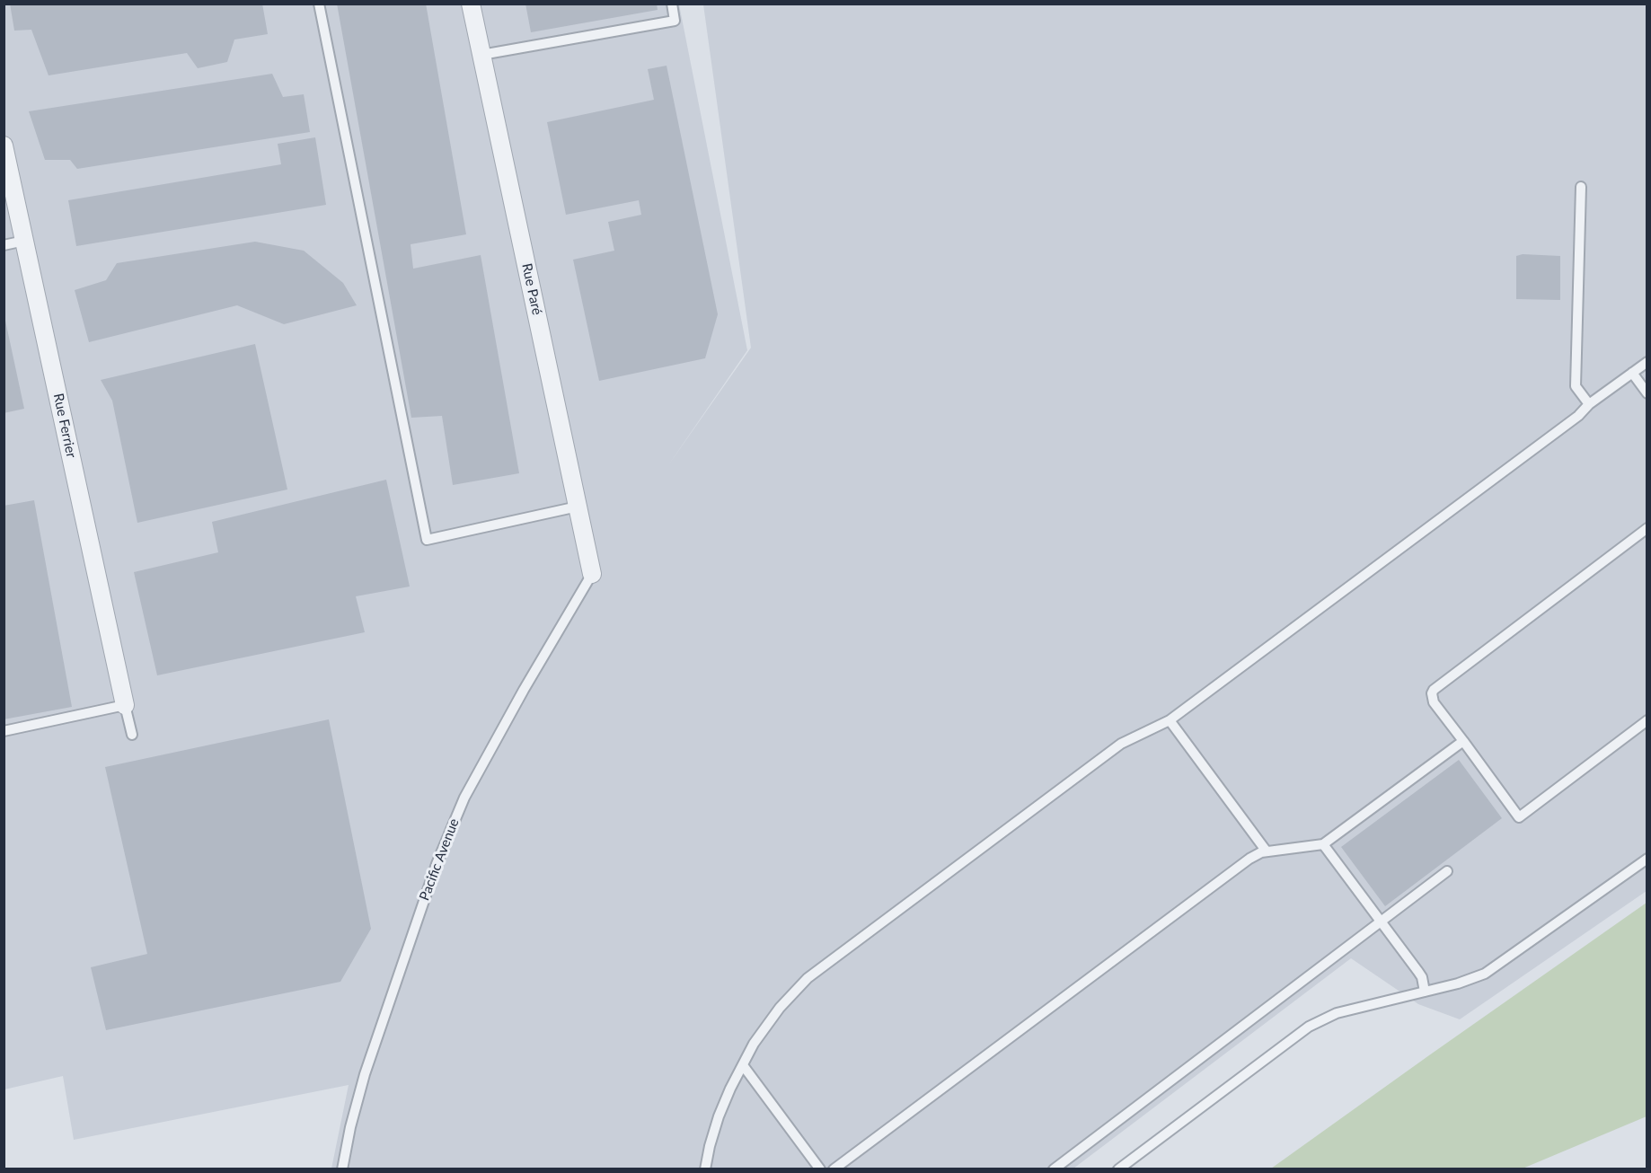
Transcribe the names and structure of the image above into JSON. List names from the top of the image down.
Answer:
{
  "streets": {
    "street": ["Rue Paré", "Rue Ferrier"],
    "lane": ["Pacific Avenue"]
  },
  "crossings": [
    ["Rue Paré", "Pacific Avenue"]
  ]
}
